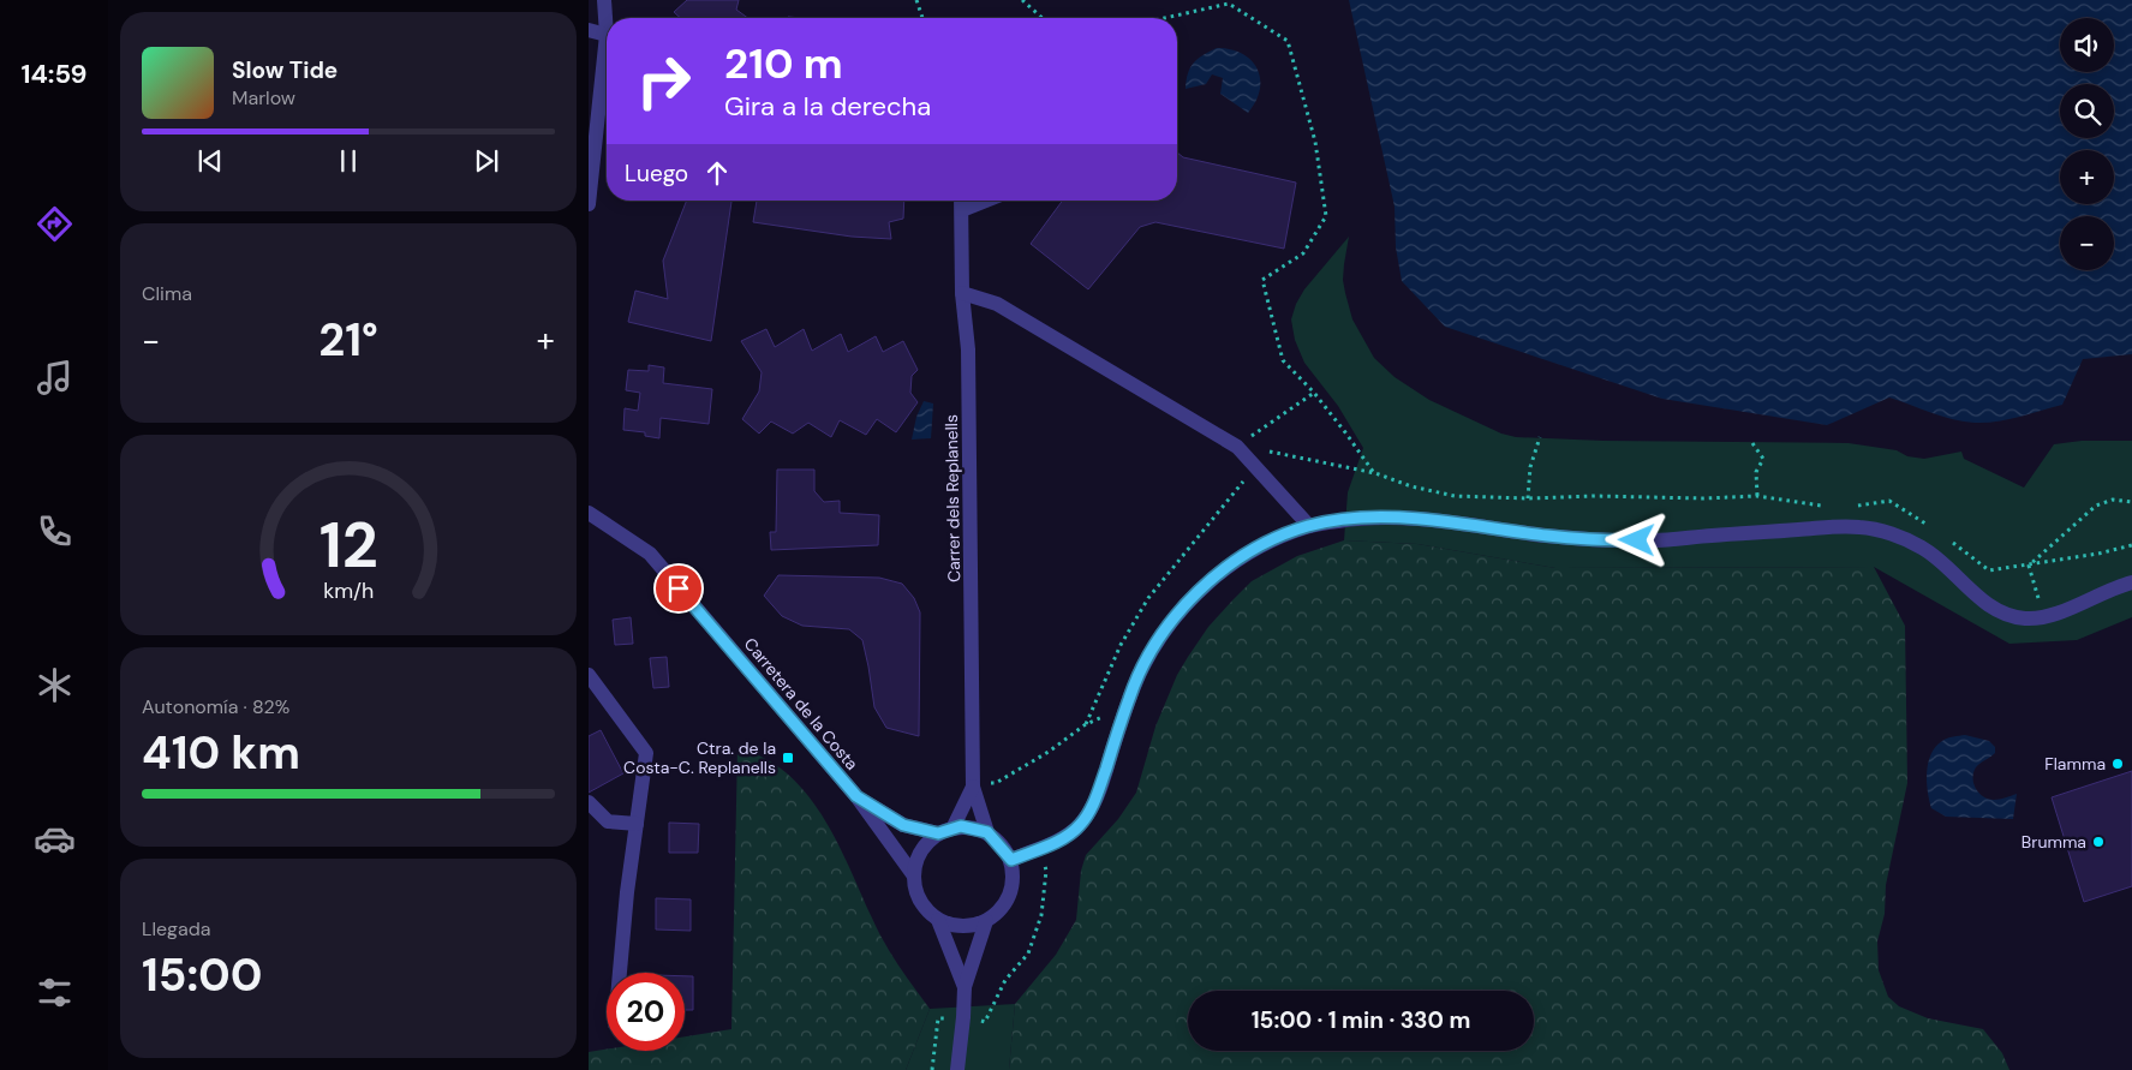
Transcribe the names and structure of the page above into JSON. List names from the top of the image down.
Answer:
{
  "streets": {
    "street": ["Carrer dels Replanells", "Carretera de la Costa"]
  },
  "crossings": [
    ["Carrer dels Replanells", "Carretera de la Costa"]
  ],
  "places": {
    "transit": ["Ctra. de la Costa-C. Replanells"],
    "other": ["Flamma", "Brumma"]
  },
  "page": {
    "tabs": "14:59",
    "map_buttons": ["+", "−"],
    "turn": ["210 m", "Gira a la derecha"],
    "song": ["Slow Tide", "Marlow"],
    "then": "Luego",
    "tile": [
      "Clima",
      ["Autonomía · 82%", "410 km"],
      ["Llegada", "15:00"]
    ],
    "heat": ["−", "21°", "+"],
    "limit": "20",
    "trip": "15:00 · 1 min · 330 m",
    "gauge": ["12", "km/h"]
  }
}
